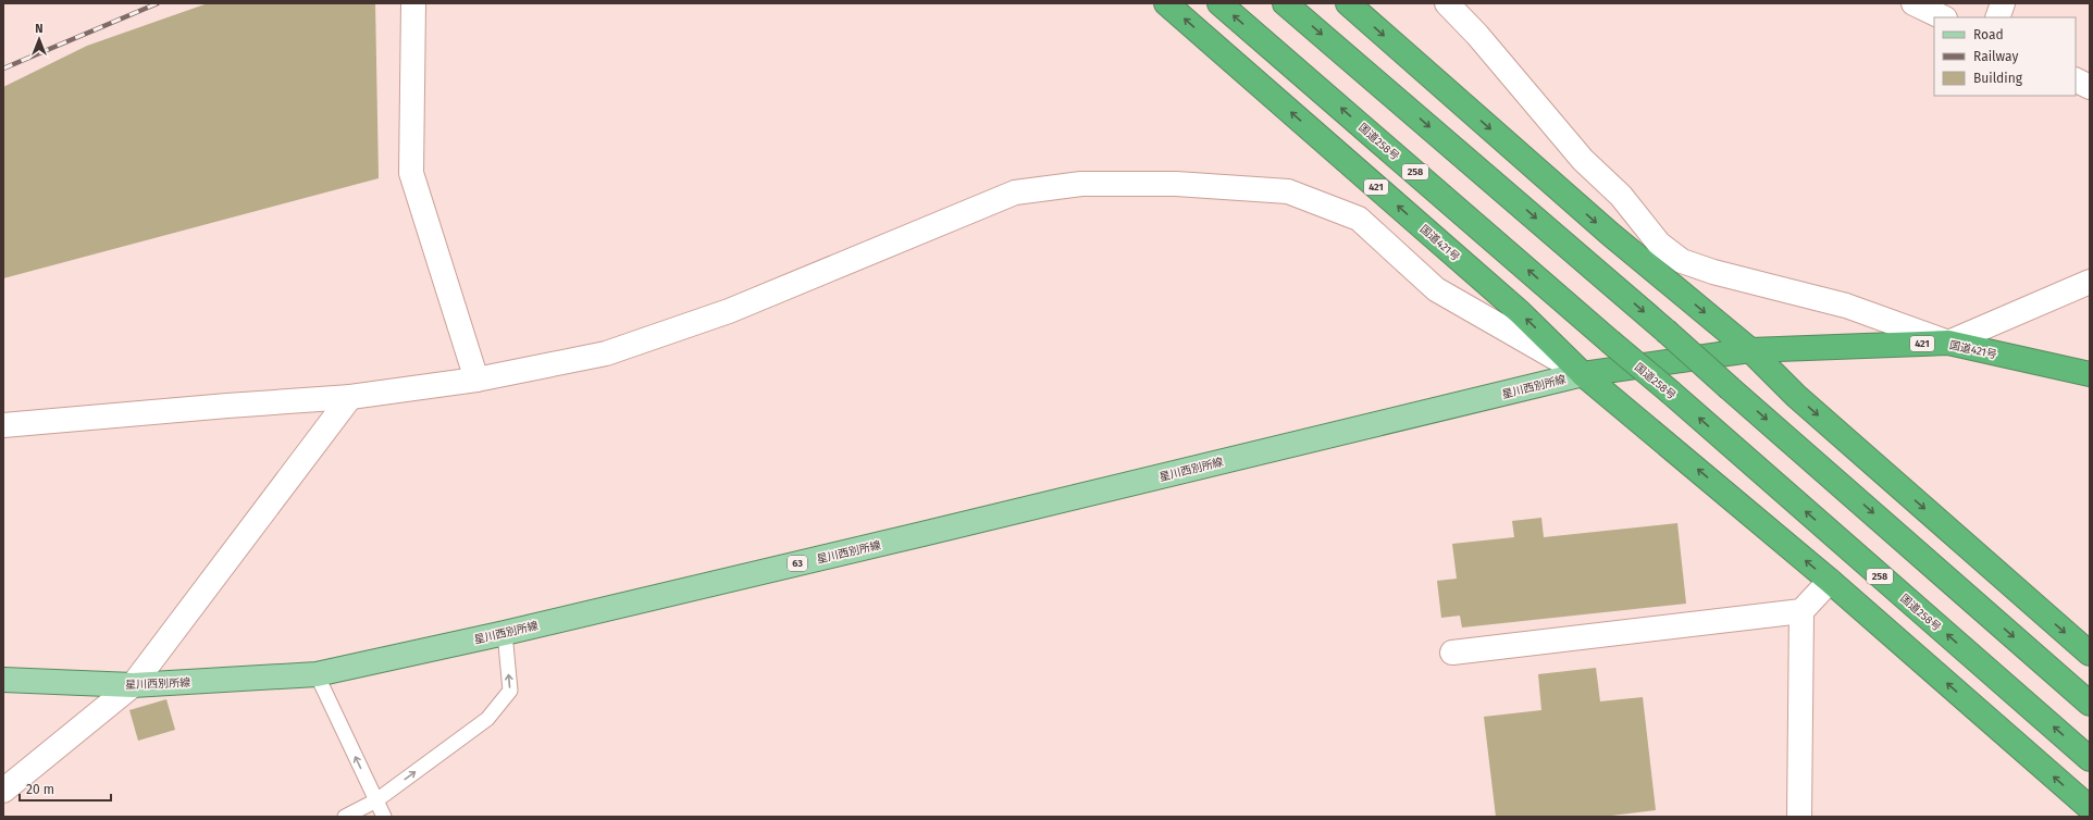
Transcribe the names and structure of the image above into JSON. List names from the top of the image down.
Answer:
{
  "streets": {
    "highway": [
      "国道258号",
      "258",
      "421",
      "国道421号"
    ],
    "main road": ["星川西別所線", "63"]
  },
  "crossings": [
    ["国道421号", "星川西別所線"]
  ],
  "legend": ["Road", "Railway", "Building"],
  "scale_bar": "20 m",
  "north": "top"
}
